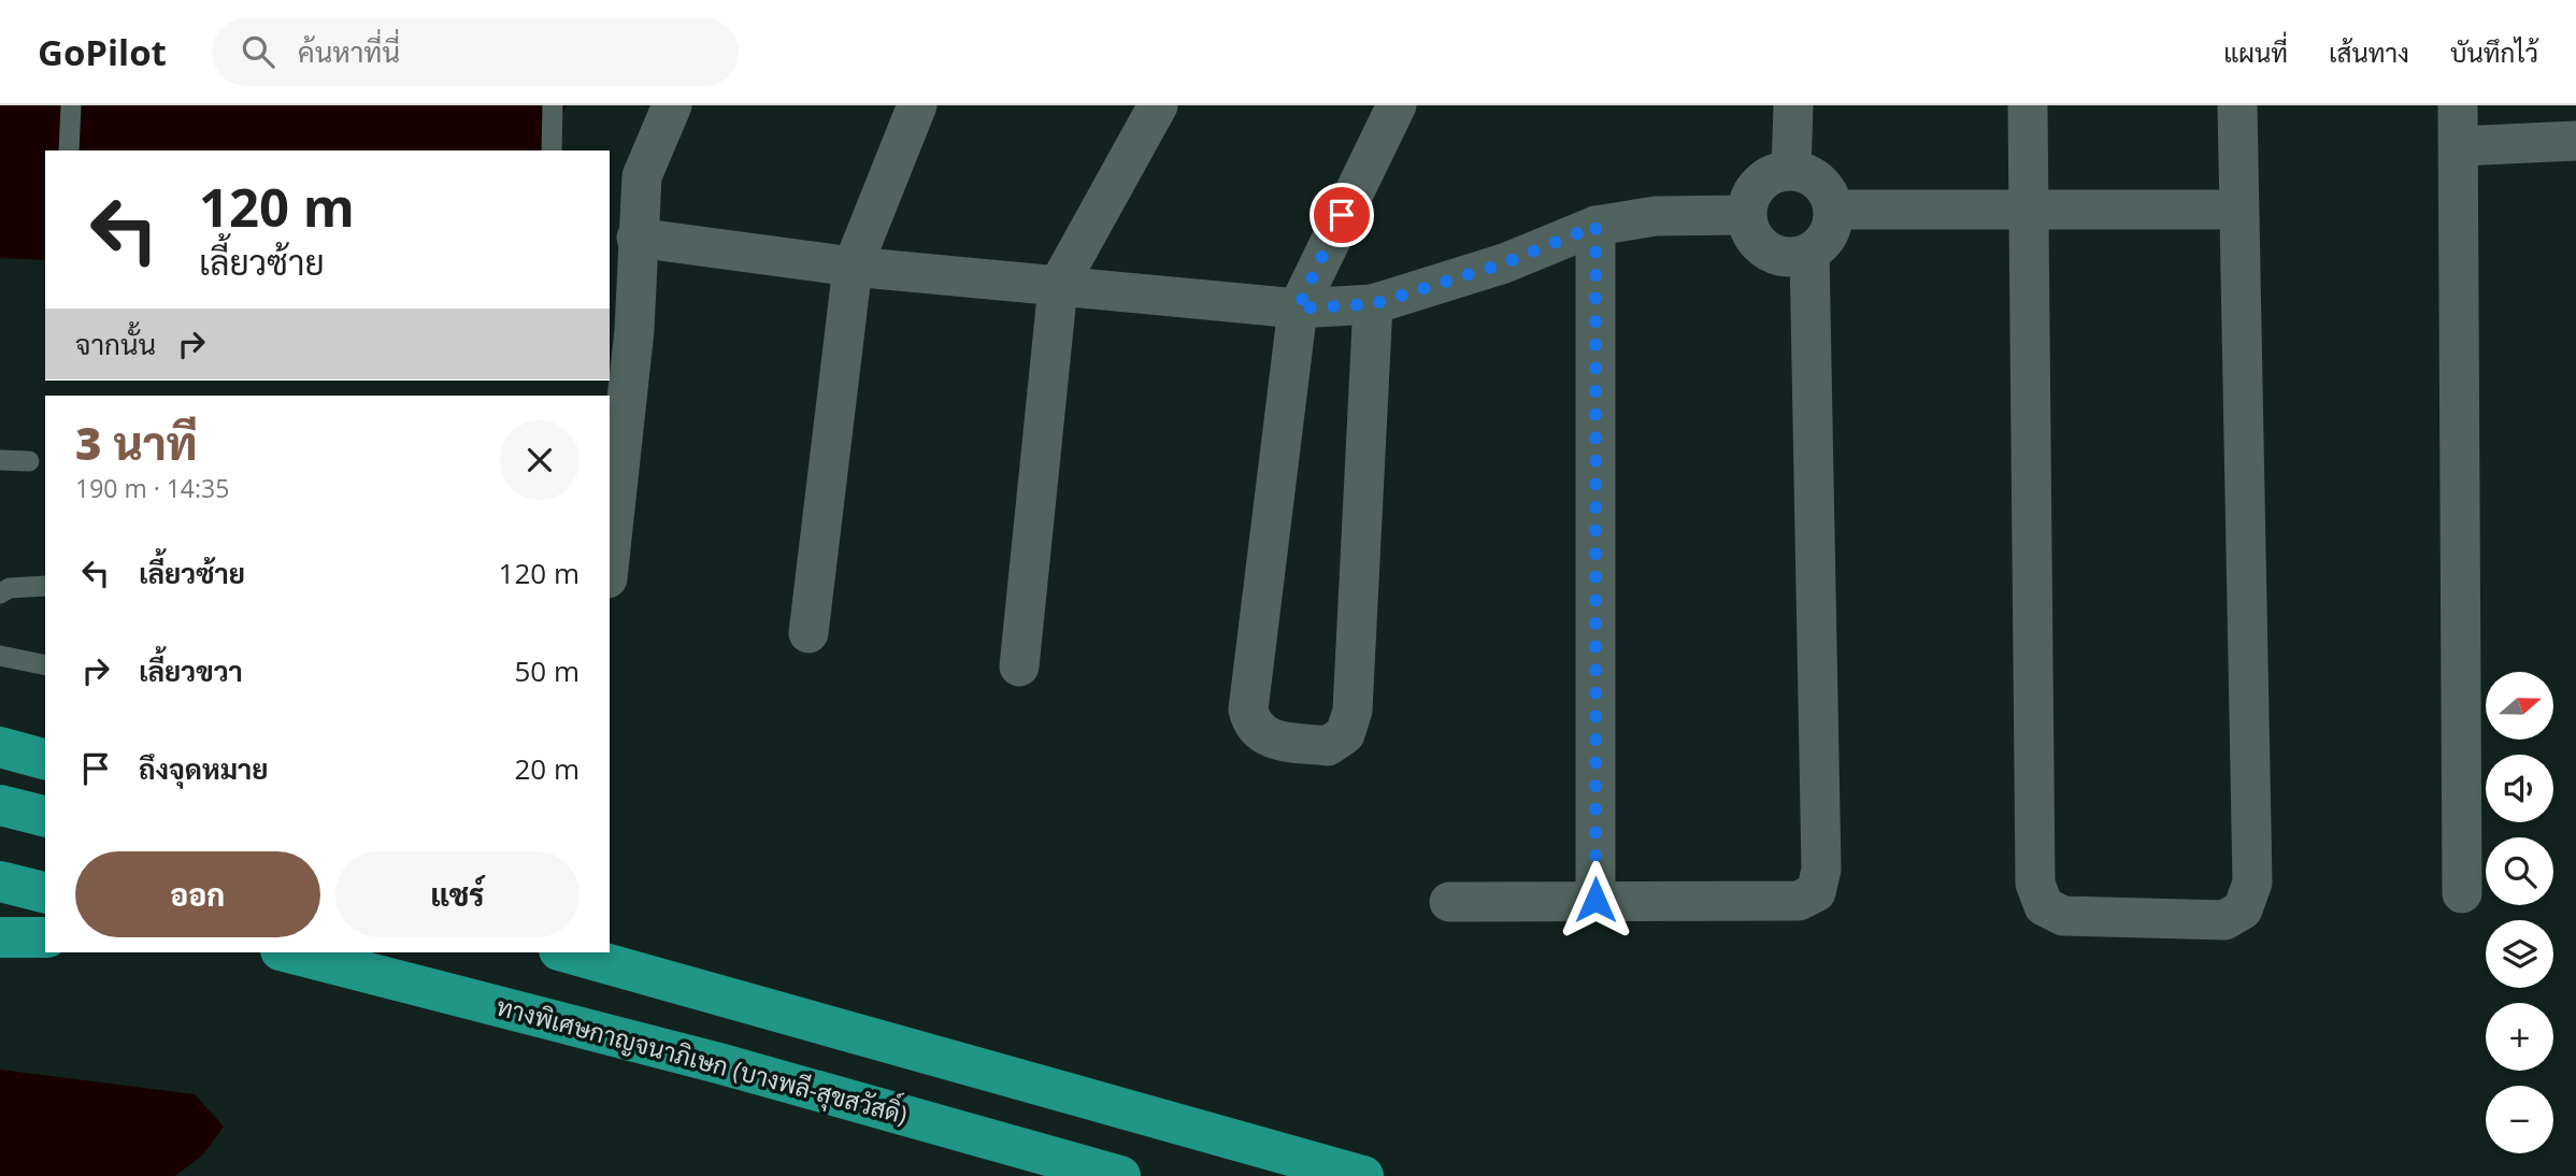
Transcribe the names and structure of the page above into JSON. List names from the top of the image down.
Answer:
{
  "streets": {
    "highway": ["ทางพิเศษกาญจนาภิเษก (บางพลี-สุขสวัสดิ์)"]
  },
  "north": "right",
  "page": {
    "header": "GoPilot",
    "search": "ค้นหาที่นี่",
    "nav": ["แผนที่", "เส้นทาง", "บันทึกไว้"],
    "turn": ["120 m", "เลี้ยวซ้าย"],
    "then": "จากนั้น",
    "heading": ["3 นาที", "190 m · 14:35"],
    "list": [
      {
        "name": "เลี้ยวซ้าย",
        "value": "120 m"
      },
      {
        "name": "เลี้ยวขวา",
        "value": "50 m"
      },
      {
        "name": "ถึงจุดหมาย",
        "value": "20 m"
      }
    ],
    "map_buttons": ["+", "−"],
    "buttons": ["ออก", "แชร์"]
  }
}
